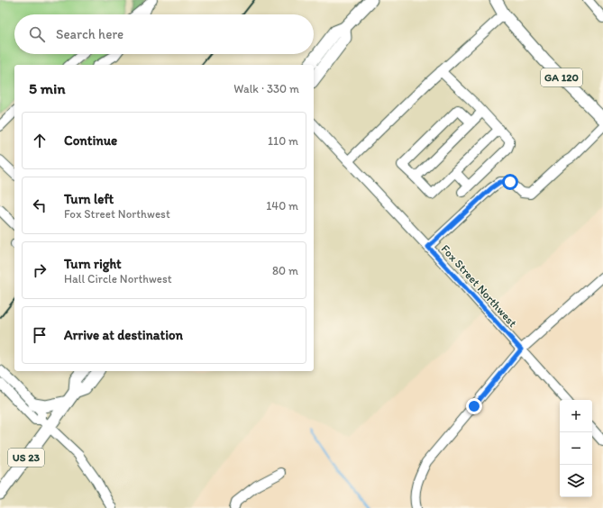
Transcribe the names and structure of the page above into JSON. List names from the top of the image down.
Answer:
{
  "streets": {
    "main road": ["GA 120", "US 23"],
    "street": ["Fox Street Northwest"]
  },
  "page": {
    "search": "Search here",
    "heading": ["5 min", "Walk · 330 m"],
    "list": [
      ["Continue", "110 m"],
      ["Turn left", "Fox Street Northwest", "140 m"],
      ["Turn right", "Hall Circle Northwest", "80 m"],
      "Arrive at destination"
    ],
    "map_buttons": ["+", "−"]
  }
}
